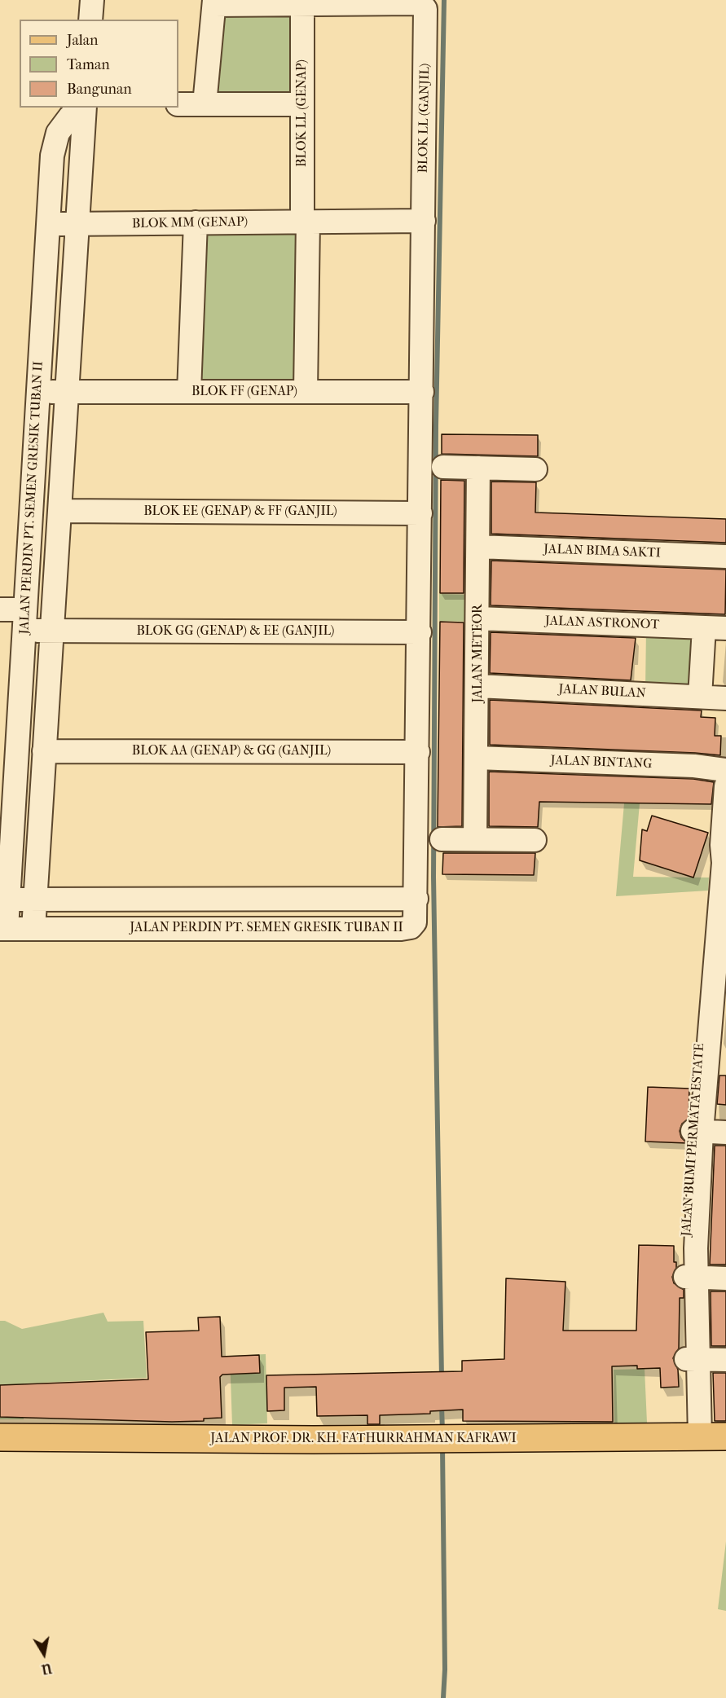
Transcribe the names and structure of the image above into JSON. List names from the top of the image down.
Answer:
{
  "streets": {
    "main road": ["JALAN PROF. DR. KH. FATHURRAHMAN KAFRAWI"],
    "street": [
      "BLOK LL (GENAP)",
      "BLOK LL (GANJIL)",
      "BLOK MM (GENAP)",
      "BLOK FF (GENAP)",
      "JALAN PERDIN PT. SEMEN GRESIK TUBAN II",
      "BLOK EE (GENAP) & FF (GANJIL)",
      "JALAN BIMA SAKTI",
      "JALAN ASTRONOT",
      "BLOK GG (GENAP) & EE (GANJIL)",
      "JALAN METEOR",
      "JALAN BULAN",
      "BLOK AA (GENAP) & GG (GANJIL)",
      "JALAN BINTANG",
      "JALAN BUMI PERMATA ESTATE"
    ]
  },
  "crossings": [
    ["BLOK LL (GENAP)", "BLOK LL (GANJIL)"],
    ["BLOK LL (GENAP)", "BLOK MM (GENAP)"],
    ["BLOK LL (GENAP)", "BLOK FF (GENAP)"],
    ["BLOK LL (GANJIL)", "BLOK MM (GENAP)"],
    ["BLOK LL (GANJIL)", "BLOK FF (GENAP)"],
    ["BLOK LL (GANJIL)", "JALAN PERDIN PT. SEMEN GRESIK TUBAN II"],
    ["BLOK LL (GANJIL)", "BLOK EE (GENAP) & FF (GANJIL)"],
    ["BLOK LL (GANJIL)", "BLOK GG (GENAP) & EE (GANJIL)"],
    ["BLOK LL (GANJIL)", "BLOK AA (GENAP) & GG (GANJIL)"],
    ["BLOK MM (GENAP)", "JALAN PERDIN PT. SEMEN GRESIK TUBAN II"],
    ["BLOK FF (GENAP)", "JALAN PERDIN PT. SEMEN GRESIK TUBAN II"],
    ["JALAN PERDIN PT. SEMEN GRESIK TUBAN II", "BLOK EE (GENAP) & FF (GANJIL)"],
    ["JALAN PERDIN PT. SEMEN GRESIK TUBAN II", "BLOK GG (GENAP) & EE (GANJIL)"],
    ["JALAN PERDIN PT. SEMEN GRESIK TUBAN II", "BLOK AA (GENAP) & GG (GANJIL)"],
    ["JALAN BIMA SAKTI", "JALAN METEOR"],
    ["JALAN ASTRONOT", "JALAN METEOR"],
    ["JALAN METEOR", "JALAN BULAN"],
    ["JALAN METEOR", "JALAN BINTANG"],
    ["JALAN BUMI PERMATA ESTATE", "JALAN PROF. DR. KH. FATHURRAHMAN KAFRAWI"]
  ],
  "legend": ["Jalan", "Taman", "Bangunan"],
  "north": "bottom"
}
